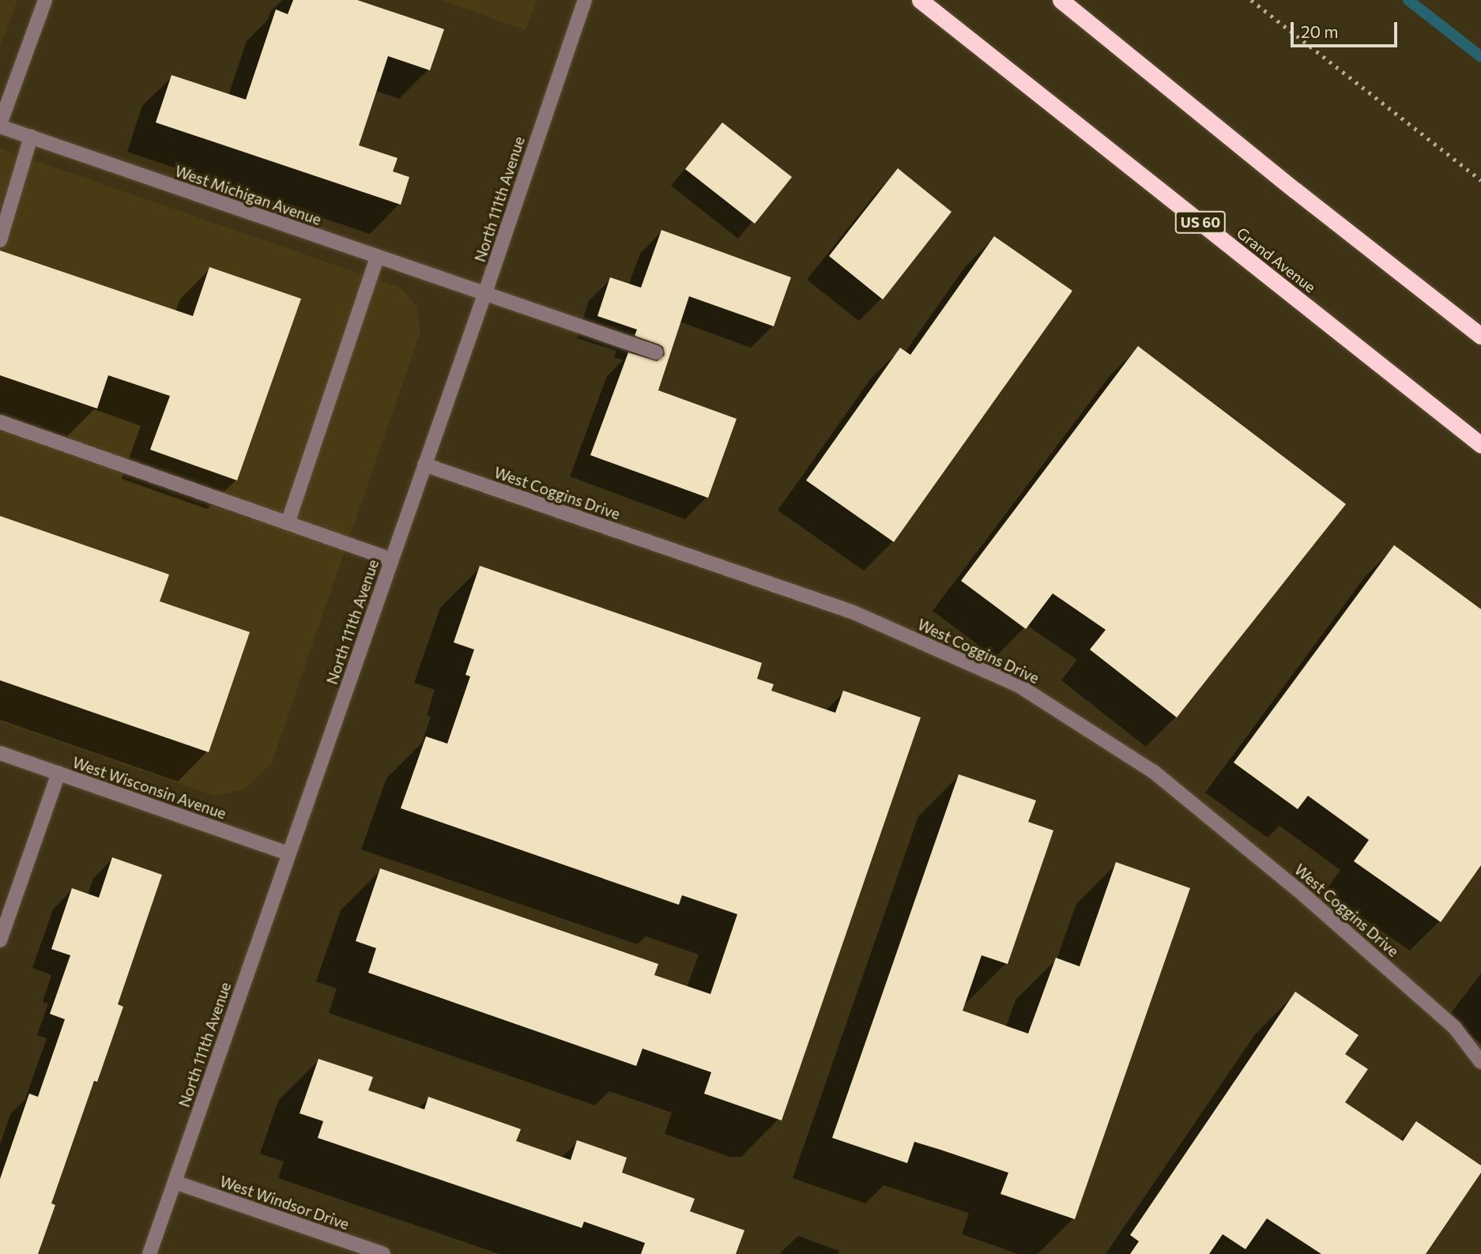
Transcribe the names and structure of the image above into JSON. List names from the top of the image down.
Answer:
{
  "streets": {
    "highway": ["US 60", "Grand Avenue"],
    "street": [
      "West Michigan Avenue",
      "North 111th Avenue",
      "West Coggins Drive",
      "West Wisconsin Avenue",
      "West Windsor Drive"
    ]
  },
  "crossings": [
    ["West Michigan Avenue", "North 111th Avenue"],
    ["North 111th Avenue", "West Coggins Drive"],
    ["North 111th Avenue", "West Wisconsin Avenue"],
    ["North 111th Avenue", "West Windsor Drive"]
  ],
  "scale_bar": "20 m"
}
